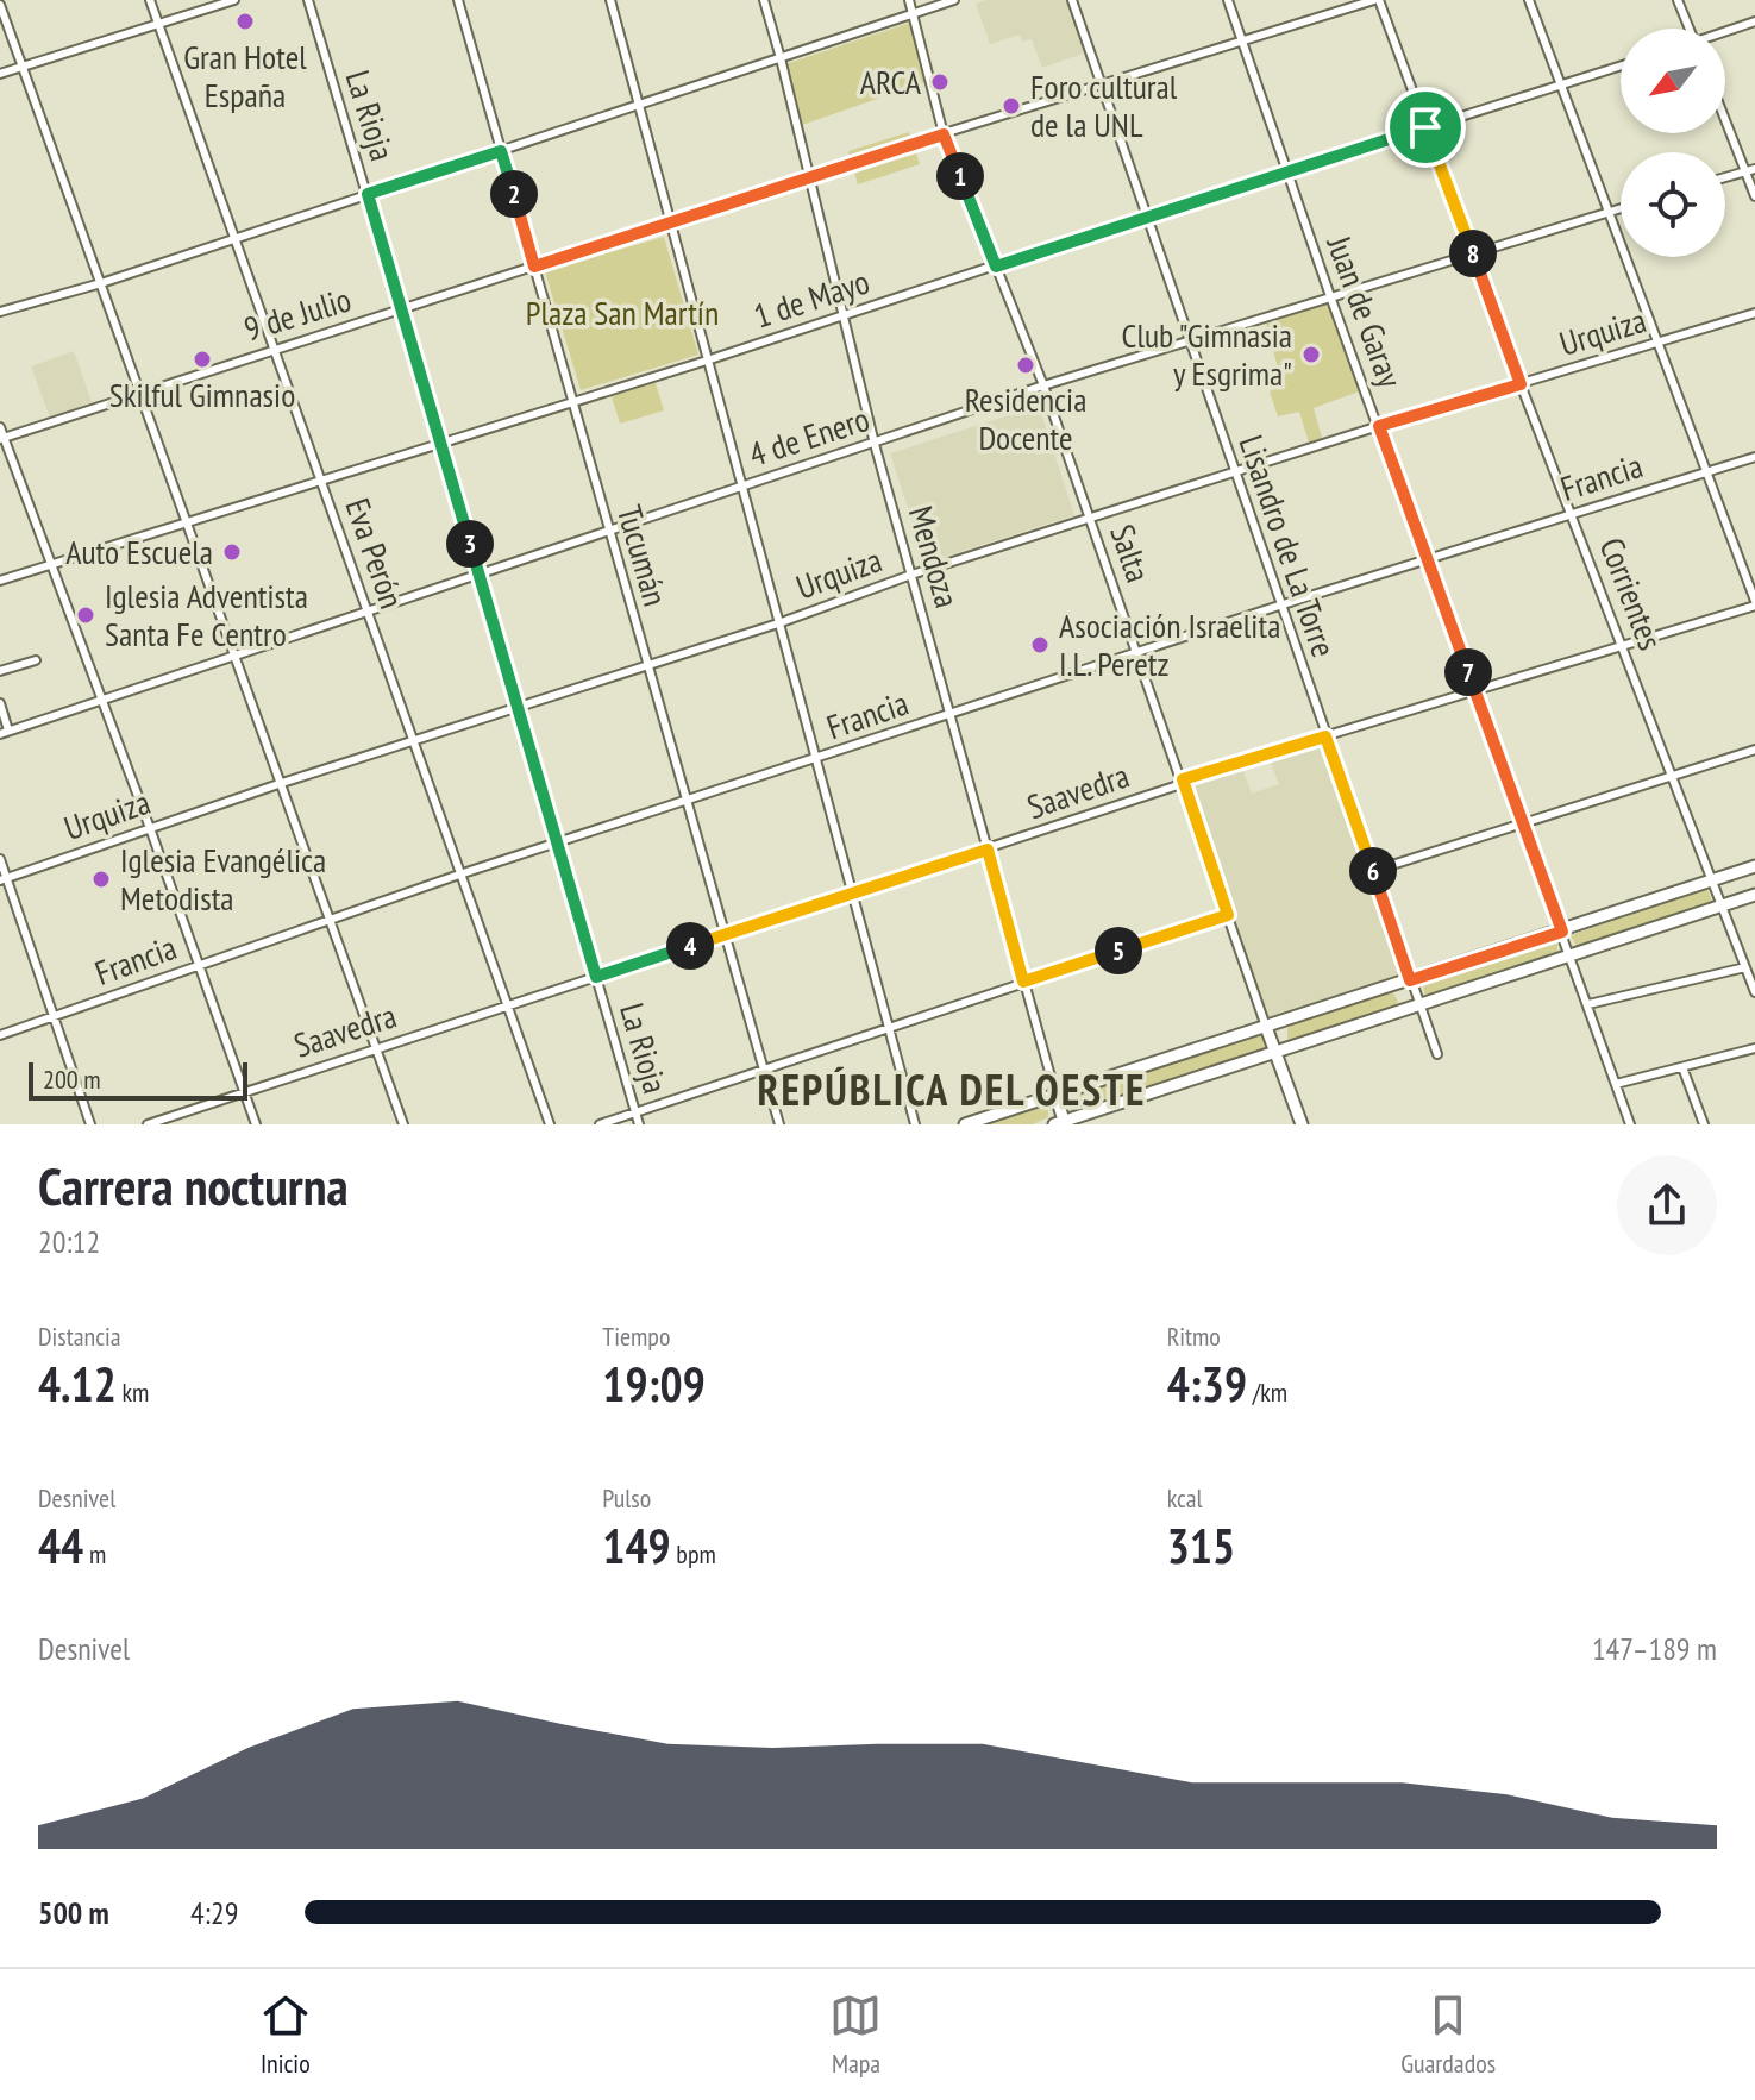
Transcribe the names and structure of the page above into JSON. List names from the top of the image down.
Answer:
{
  "streets": {
    "main road": ["Salta", "Mendoza"],
    "street": [
      "La Rioja",
      "1 de Mayo",
      "Juan de Garay",
      "9 de Julio",
      "Urquiza",
      "4 de Enero",
      "Francia",
      "Lisandro de La Torre",
      "Eva Perón",
      "Tucumán",
      "Corrientes",
      "Saavedra"
    ]
  },
  "crossings": [
    ["La Rioja", "1 de Mayo"],
    ["La Rioja", "9 de Julio"],
    ["La Rioja", "Urquiza"],
    ["La Rioja", "4 de Enero"],
    ["La Rioja", "Francia"],
    ["La Rioja", "Saavedra"],
    ["1 de Mayo", "Juan de Garay"],
    ["1 de Mayo", "Lisandro de La Torre"],
    ["1 de Mayo", "Eva Perón"],
    ["1 de Mayo", "Salta"],
    ["1 de Mayo", "Tucumán"],
    ["1 de Mayo", "Mendoza"],
    ["1 de Mayo", "Corrientes"],
    ["Juan de Garay", "9 de Julio"],
    ["Juan de Garay", "Urquiza"],
    ["Juan de Garay", "4 de Enero"],
    ["Juan de Garay", "Francia"],
    ["Juan de Garay", "Saavedra"],
    ["9 de Julio", "Lisandro de La Torre"],
    ["9 de Julio", "Eva Perón"],
    ["9 de Julio", "Salta"],
    ["9 de Julio", "Tucumán"],
    ["9 de Julio", "Mendoza"],
    ["9 de Julio", "Corrientes"],
    ["Urquiza", "Lisandro de La Torre"],
    ["Urquiza", "Eva Perón"],
    ["Urquiza", "Salta"],
    ["Urquiza", "Tucumán"],
    ["Urquiza", "Mendoza"],
    ["Urquiza", "Corrientes"],
    ["4 de Enero", "Lisandro de La Torre"],
    ["4 de Enero", "Eva Perón"],
    ["4 de Enero", "Salta"],
    ["4 de Enero", "Tucumán"],
    ["4 de Enero", "Mendoza"],
    ["4 de Enero", "Corrientes"],
    ["Francia", "Lisandro de La Torre"],
    ["Francia", "Eva Perón"],
    ["Francia", "Salta"],
    ["Francia", "Tucumán"],
    ["Francia", "Mendoza"],
    ["Francia", "Corrientes"],
    ["Lisandro de La Torre", "Saavedra"],
    ["Eva Perón", "Saavedra"],
    ["Salta", "Saavedra"],
    ["Tucumán", "Saavedra"],
    ["Mendoza", "Saavedra"],
    ["Corrientes", "Saavedra"]
  ],
  "districts": ["REPÚBLICA DEL OESTE"],
  "parks": ["Plaza San Martín"],
  "places": [
    "Gran Hotel España",
    "ARCA",
    "Foro cultural de la UNL",
    "Club \"Gimnasia y Esgrima\"",
    "Skilful Gimnasio",
    "Residencia Docente",
    "Auto Escuela",
    "Iglesia Adventista Santa Fe Centro",
    "Asociación Israelita I.L. Peretz",
    "Iglesia Evangélica Metodista"
  ],
  "scale_bar": "200 m",
  "north": "bottom left",
  "page": {
    "pins": [
      "1",
      "2",
      "8",
      "3",
      "7",
      "6",
      "4",
      "5"
    ],
    "scale": "200 m",
    "heading": ["Carrera nocturna", "20:12"],
    "stats": [
      ["Distancia", "4.12 km"],
      ["Tiempo", "19:09"],
      ["Ritmo", "4:39 /km"],
      ["Desnivel", "44 m"],
      ["Pulso", "149 bpm"],
      ["kcal", "315"]
    ],
    "chart": ["Desnivel", "147–189 m"],
    "list": [
      {
        "name": "500 m",
        "note": "4:29"
      }
    ],
    "tabs": ["Inicio", "Mapa", "Guardados"]
  }
}
